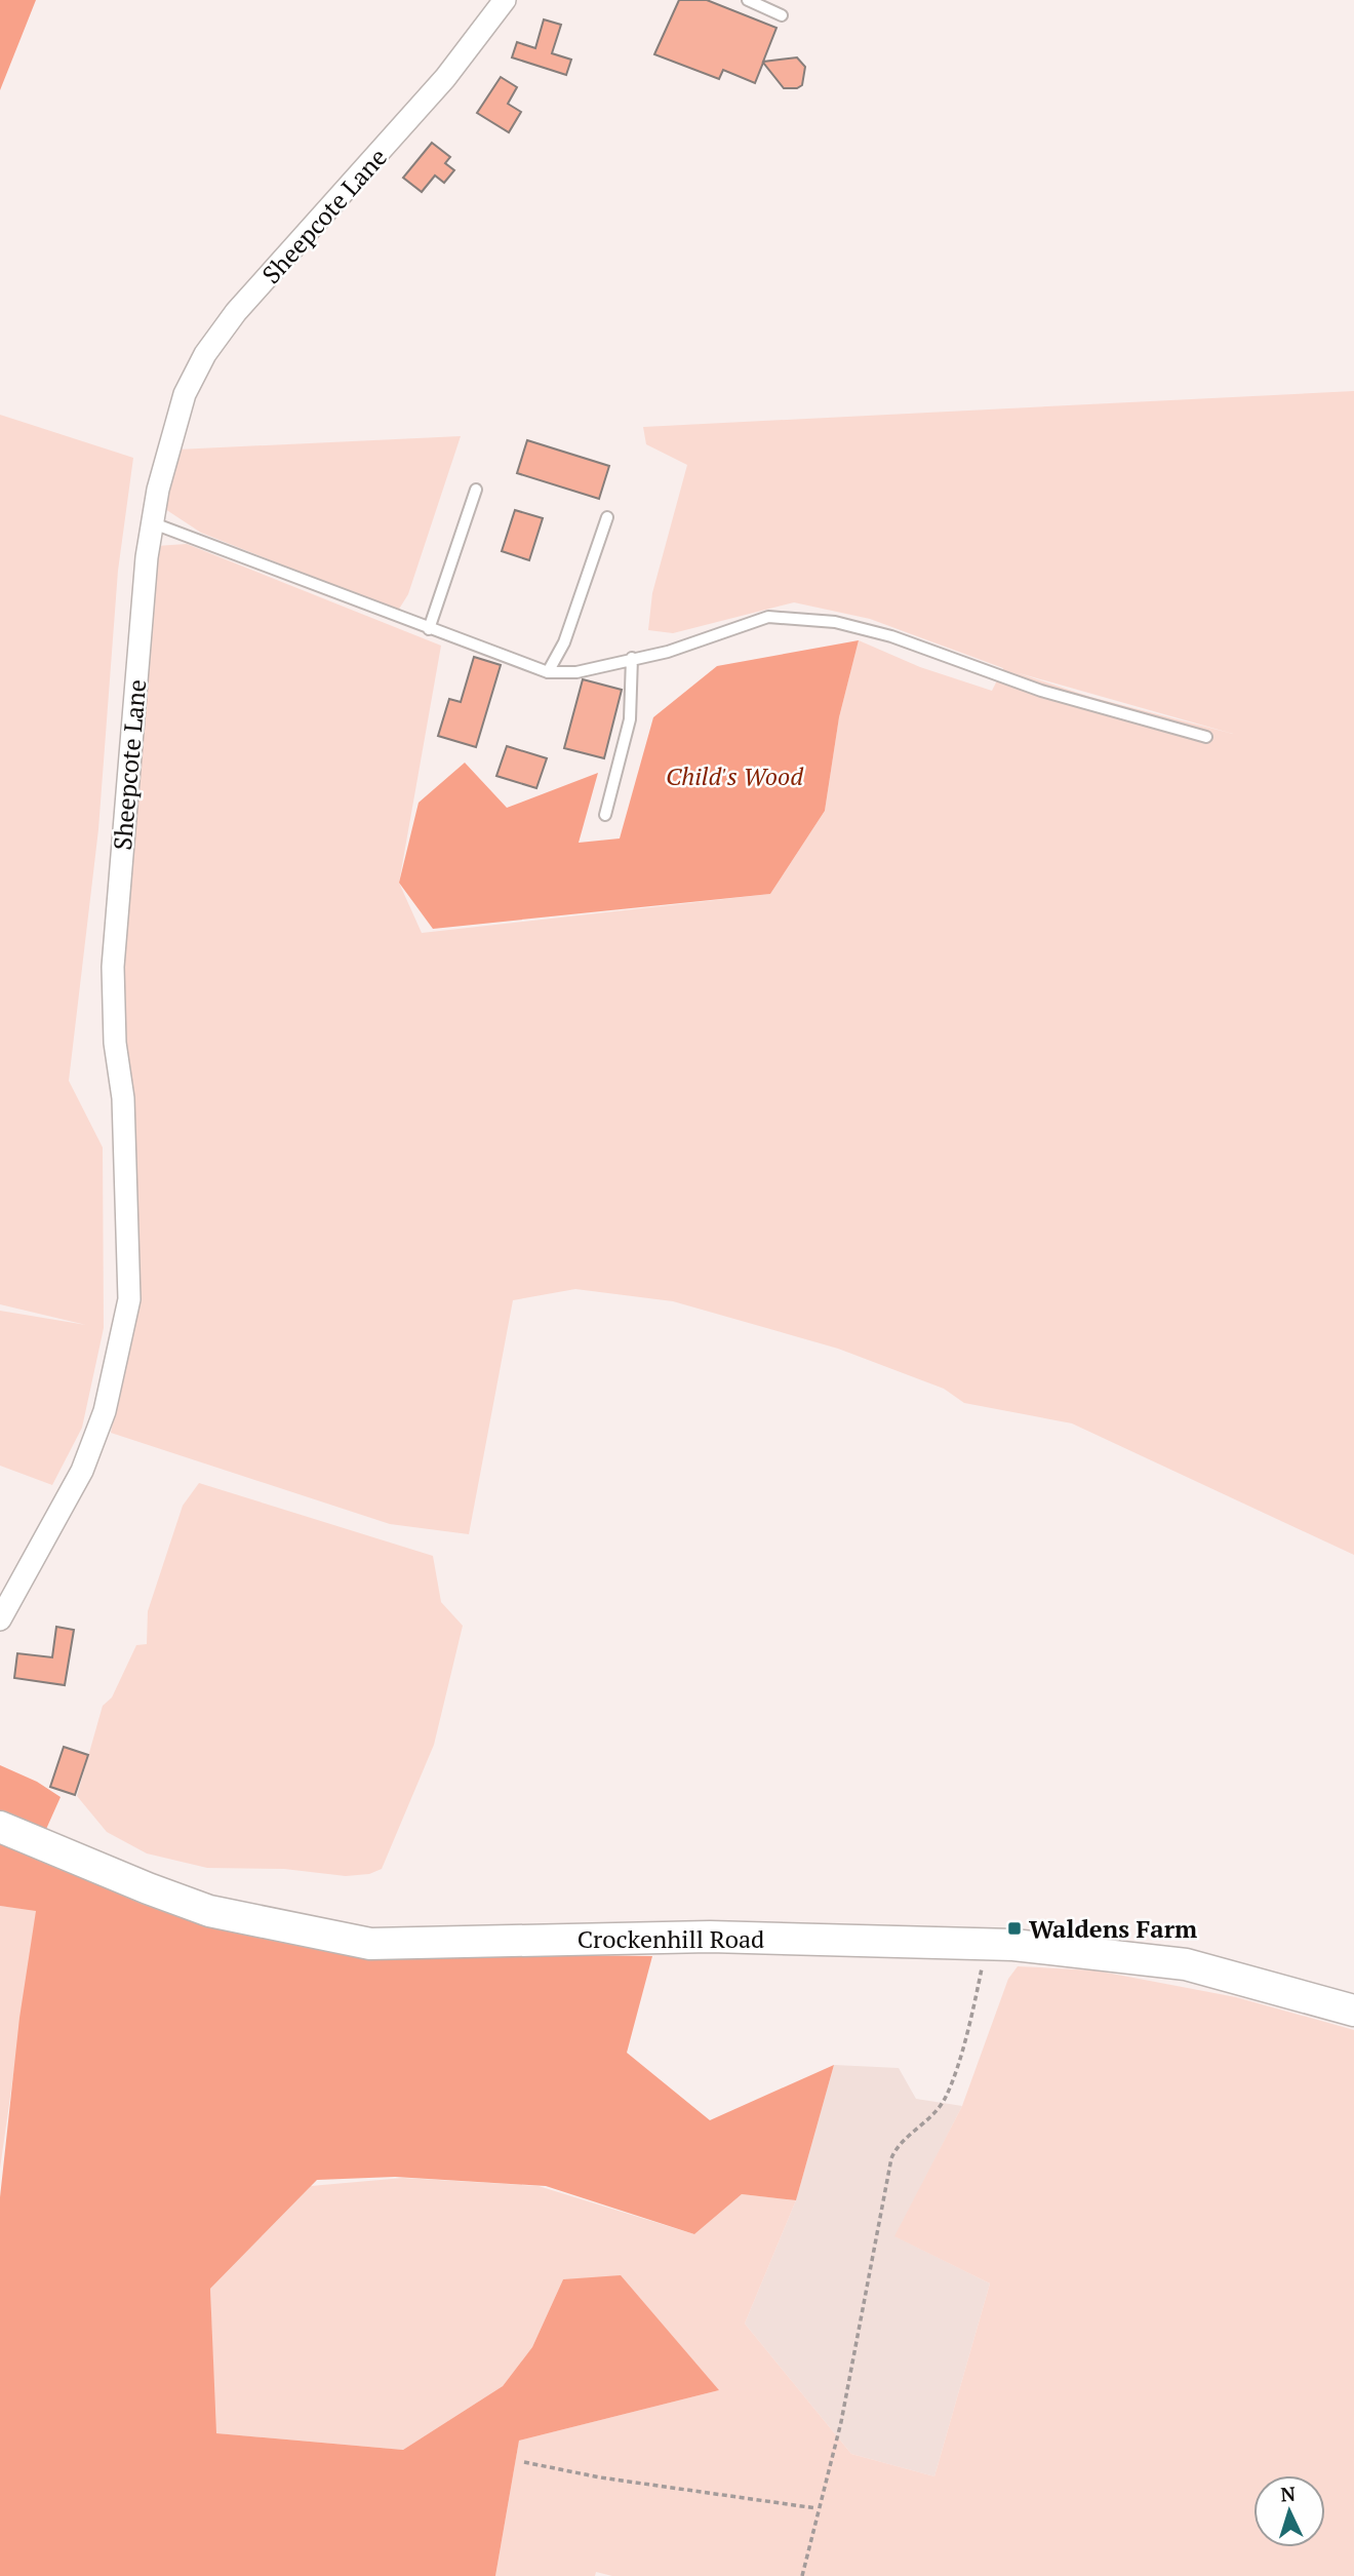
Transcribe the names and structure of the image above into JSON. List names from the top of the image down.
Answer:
{
  "streets": {
    "main road": ["Crockenhill Road"],
    "street": ["Sheepcote Lane"]
  },
  "parks": ["Child's Wood"],
  "places": {
    "transit": ["Waldens Farm"]
  },
  "north": "top"
}
